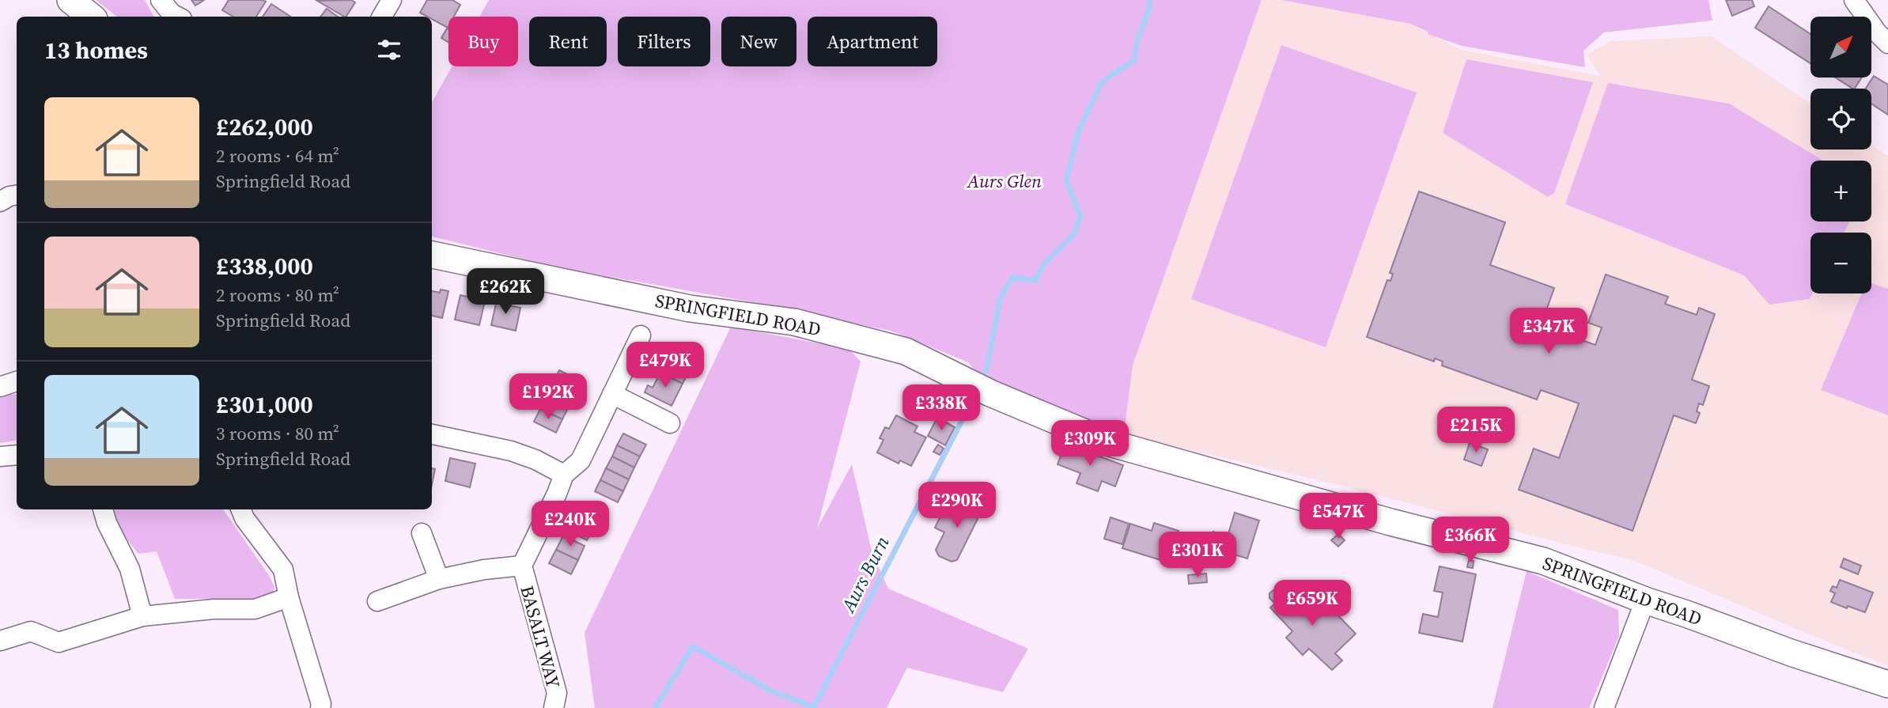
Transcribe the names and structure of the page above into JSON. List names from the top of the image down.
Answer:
{
  "streets": {
    "street": ["SPRINGFIELD ROAD", "BASALT WAY"]
  },
  "water": ["Aurs Burn"],
  "parks": ["Aurs Glen"],
  "north": "top right",
  "page": {
    "map_buttons": ["+", "−"],
    "chip": [
      "Buy",
      "Rent",
      "Filters",
      "New",
      "Apartment"
    ],
    "heading": "13 homes",
    "list": [
      {
        "name": "£262,000",
        "note": "2 rooms · 64 m² · Springfield Road"
      },
      {
        "name": "£338,000",
        "note": "2 rooms · 80 m² · Springfield Road"
      },
      {
        "name": "£301,000",
        "note": "3 rooms · 80 m² · Springfield Road"
      }
    ],
    "price": [
      "£262K",
      "£347K",
      "£479K",
      "£192K",
      "£338K",
      "£215K",
      "£309K",
      "£290K",
      "£547K",
      "£240K",
      "£366K",
      "£301K",
      "£659K"
    ]
  }
}
